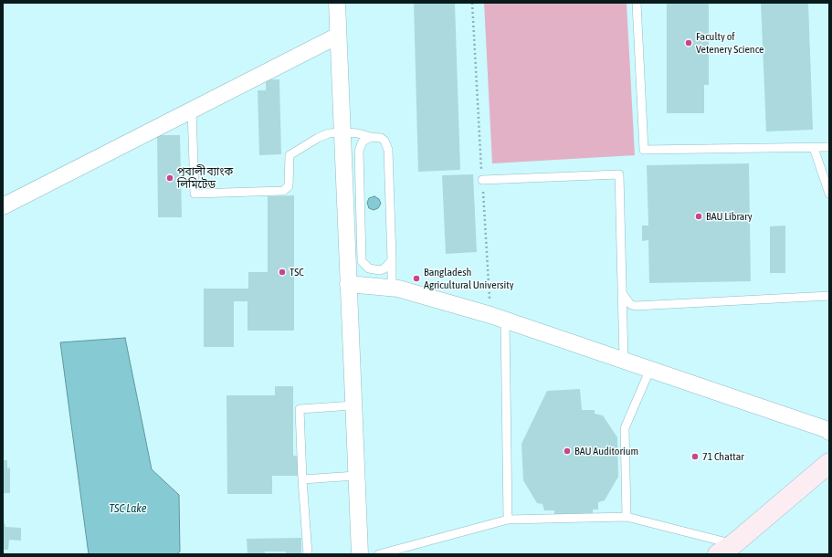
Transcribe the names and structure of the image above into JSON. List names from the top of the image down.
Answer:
{
  "water": ["TSC Lake"],
  "places": [
    "Faculty of Vetenery Science",
    "পূবালী ব্যাংক লিমিটেড",
    "BAU Library",
    "TSC",
    "Bangladesh Agricultural University",
    "BAU Auditorium",
    "71 Chattar"
  ]
}
